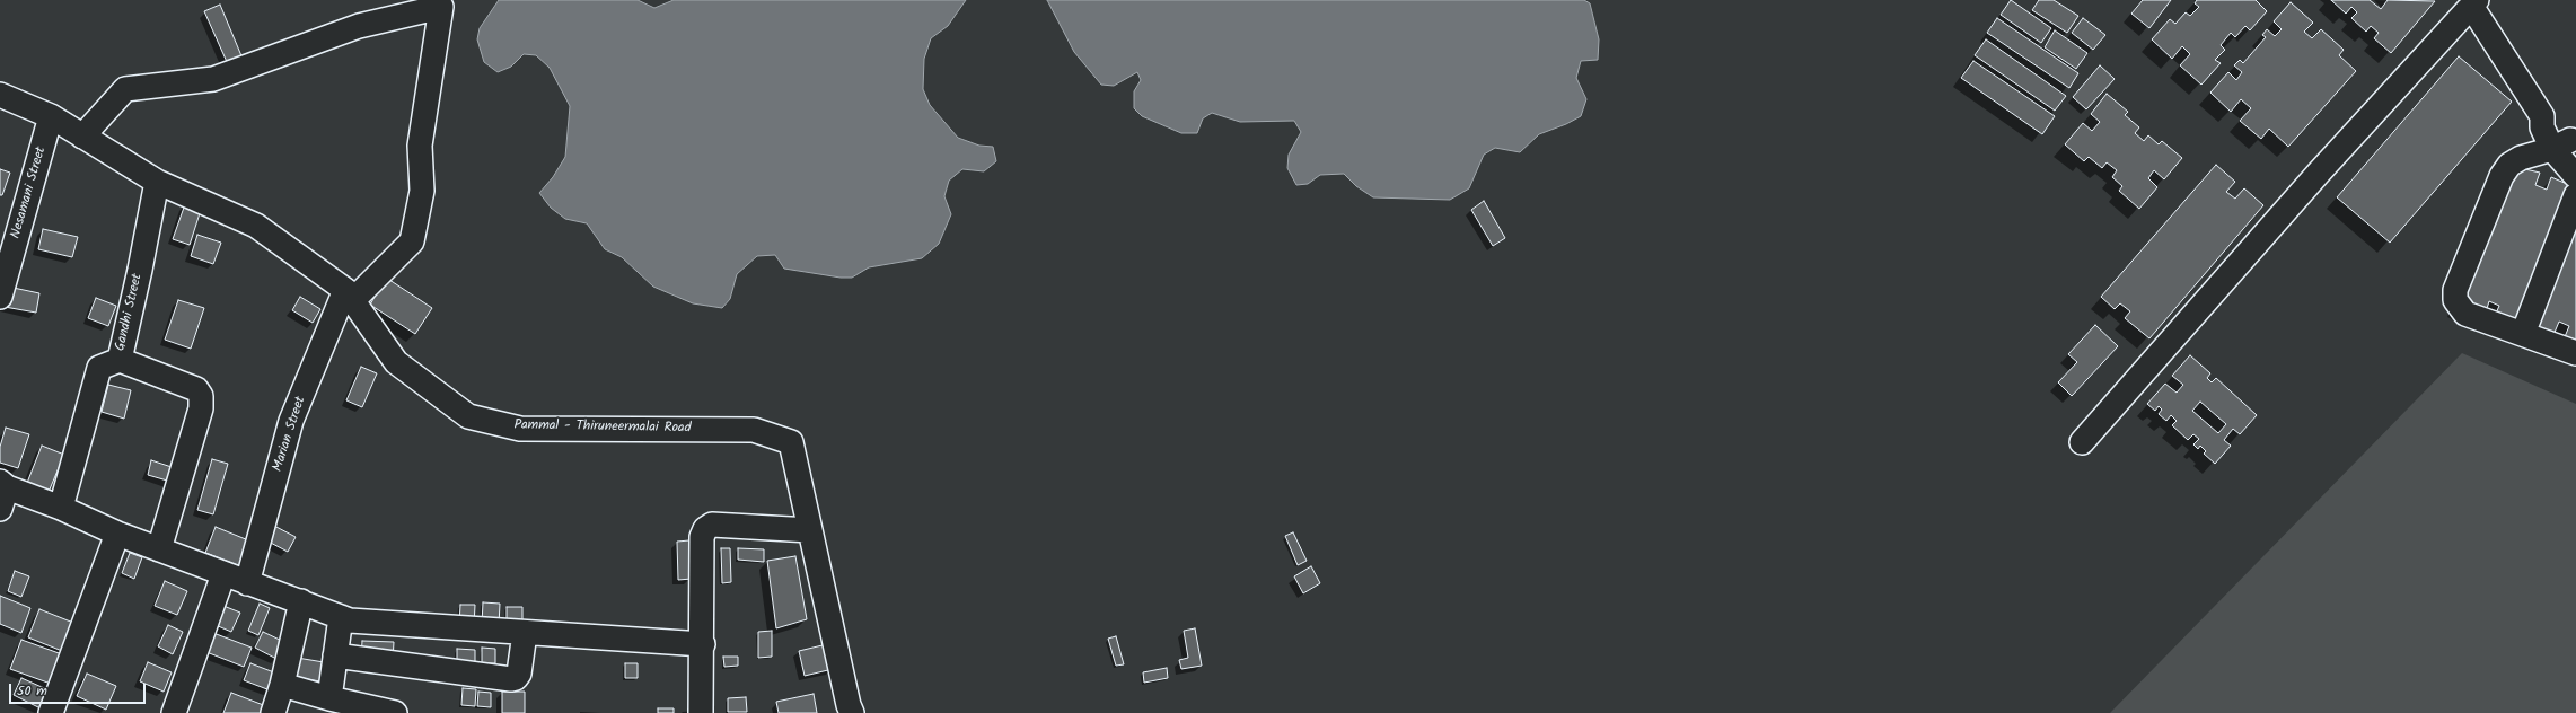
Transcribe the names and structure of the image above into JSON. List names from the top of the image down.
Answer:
{
  "streets": {
    "street": [
      "Nesamani Street",
      "Gandhi Street",
      "Pammal - Thiruneermalai Road",
      "Marian Street"
    ]
  },
  "crossings": [
    ["Nesamani Street", "Pammal - Thiruneermalai Road"],
    ["Gandhi Street", "Pammal - Thiruneermalai Road"],
    ["Pammal - Thiruneermalai Road", "Marian Street"]
  ],
  "scale_bar": "50 m"
}
